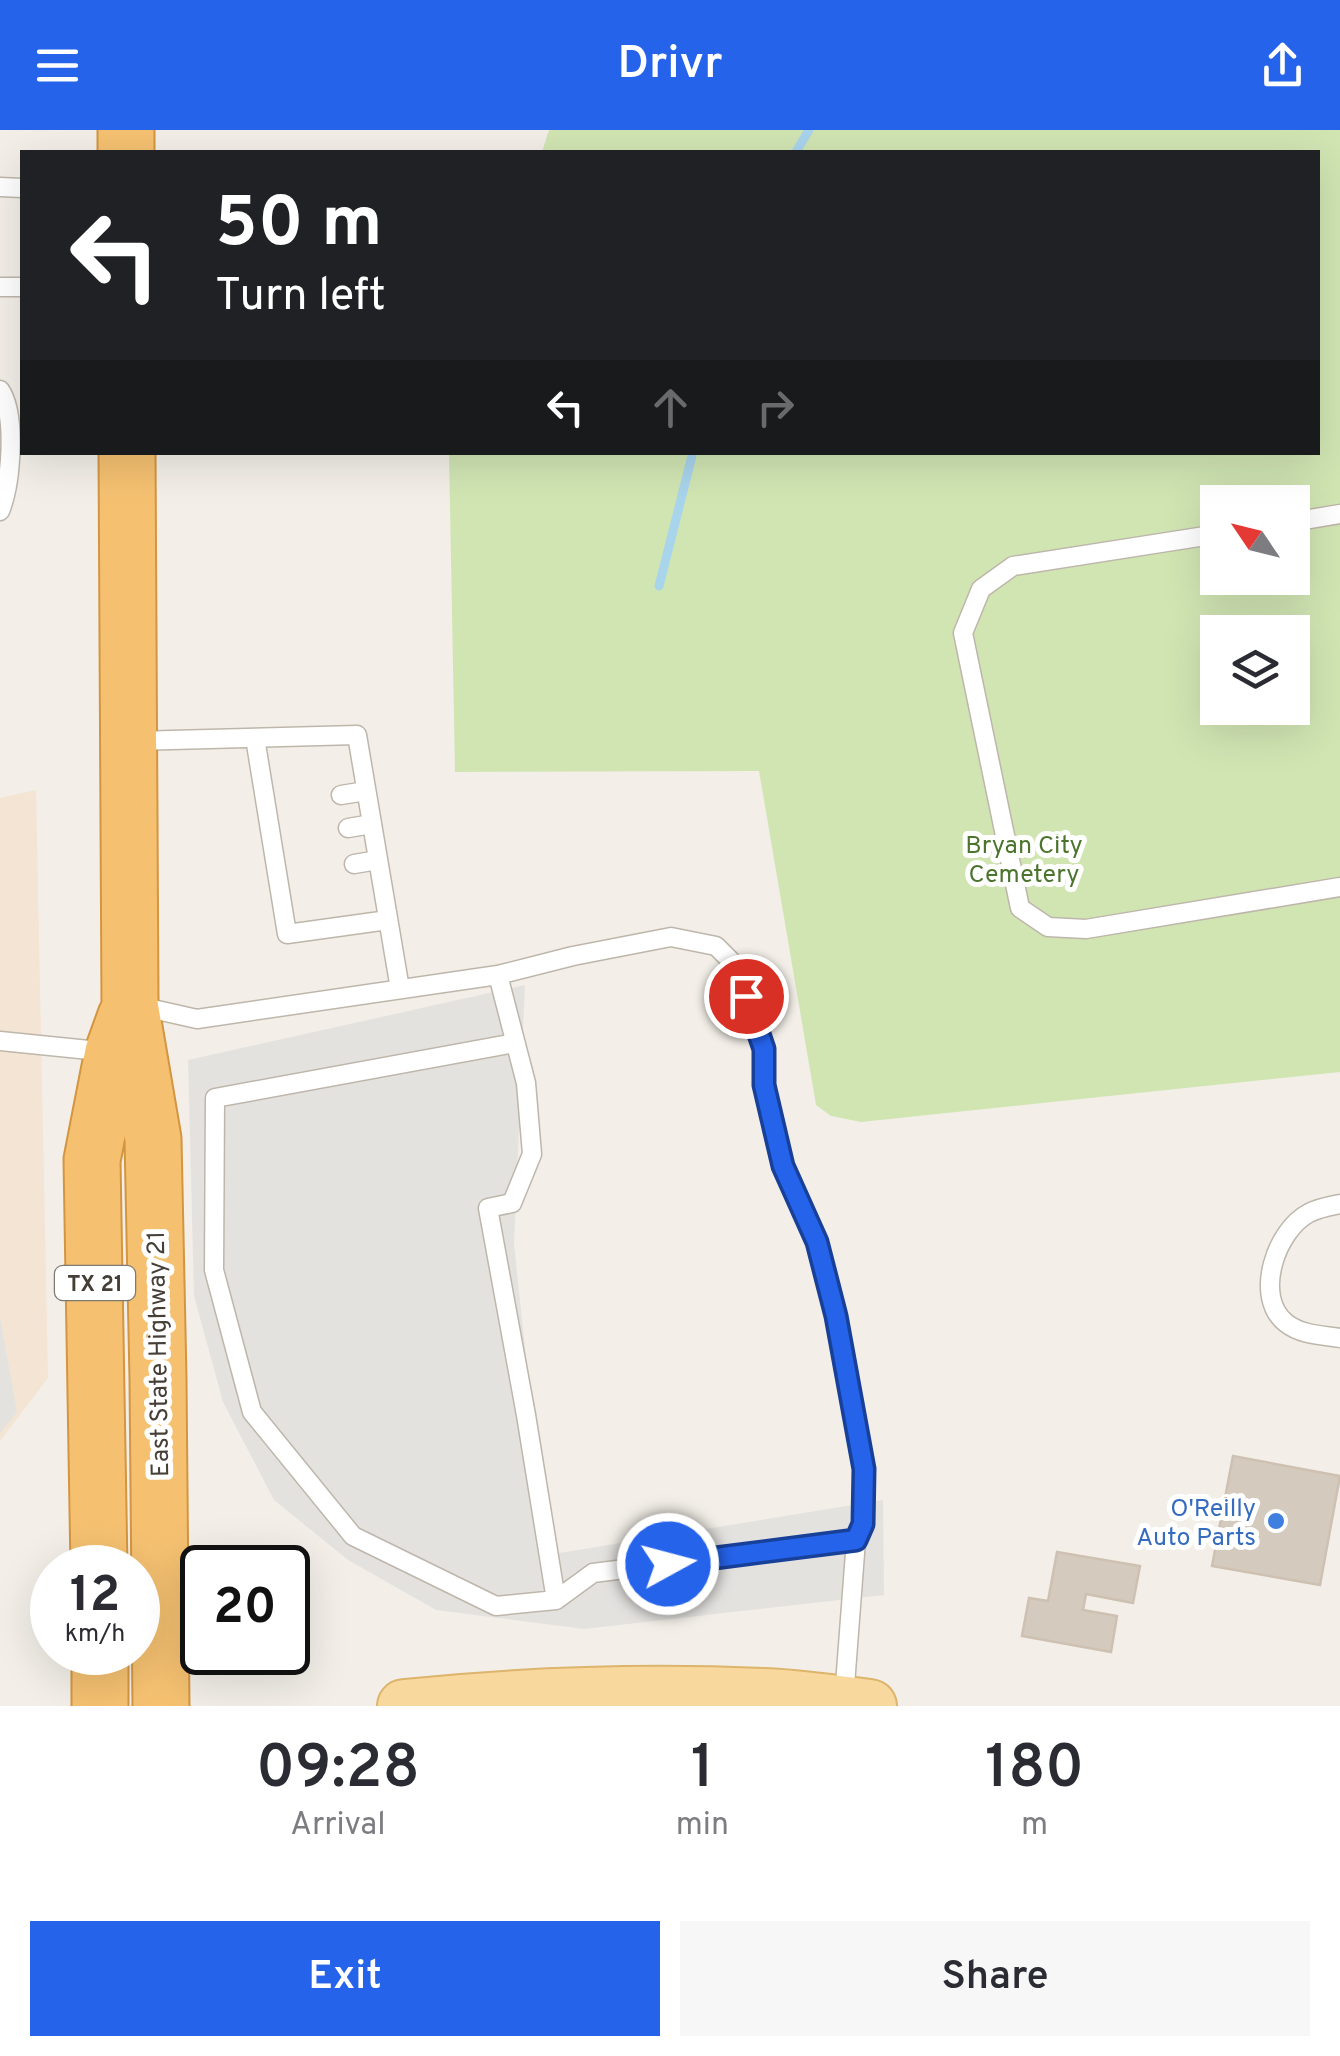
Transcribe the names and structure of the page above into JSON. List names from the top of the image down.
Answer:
{
  "streets": {
    "highway": ["TX 21", "East State Highway 21"]
  },
  "parks": ["Bryan City Cemetery"],
  "places": ["O'Reilly Auto Parts"],
  "north": "top left",
  "page": {
    "header": "Drivr",
    "turn": ["50 m", "Turn left"],
    "speed": "12 km/h",
    "limit": "20",
    "eta": [
      "09:28",
      "Arrival",
      "1",
      "min",
      "180",
      "m"
    ],
    "buttons": ["Exit", "Share"]
  }
}
